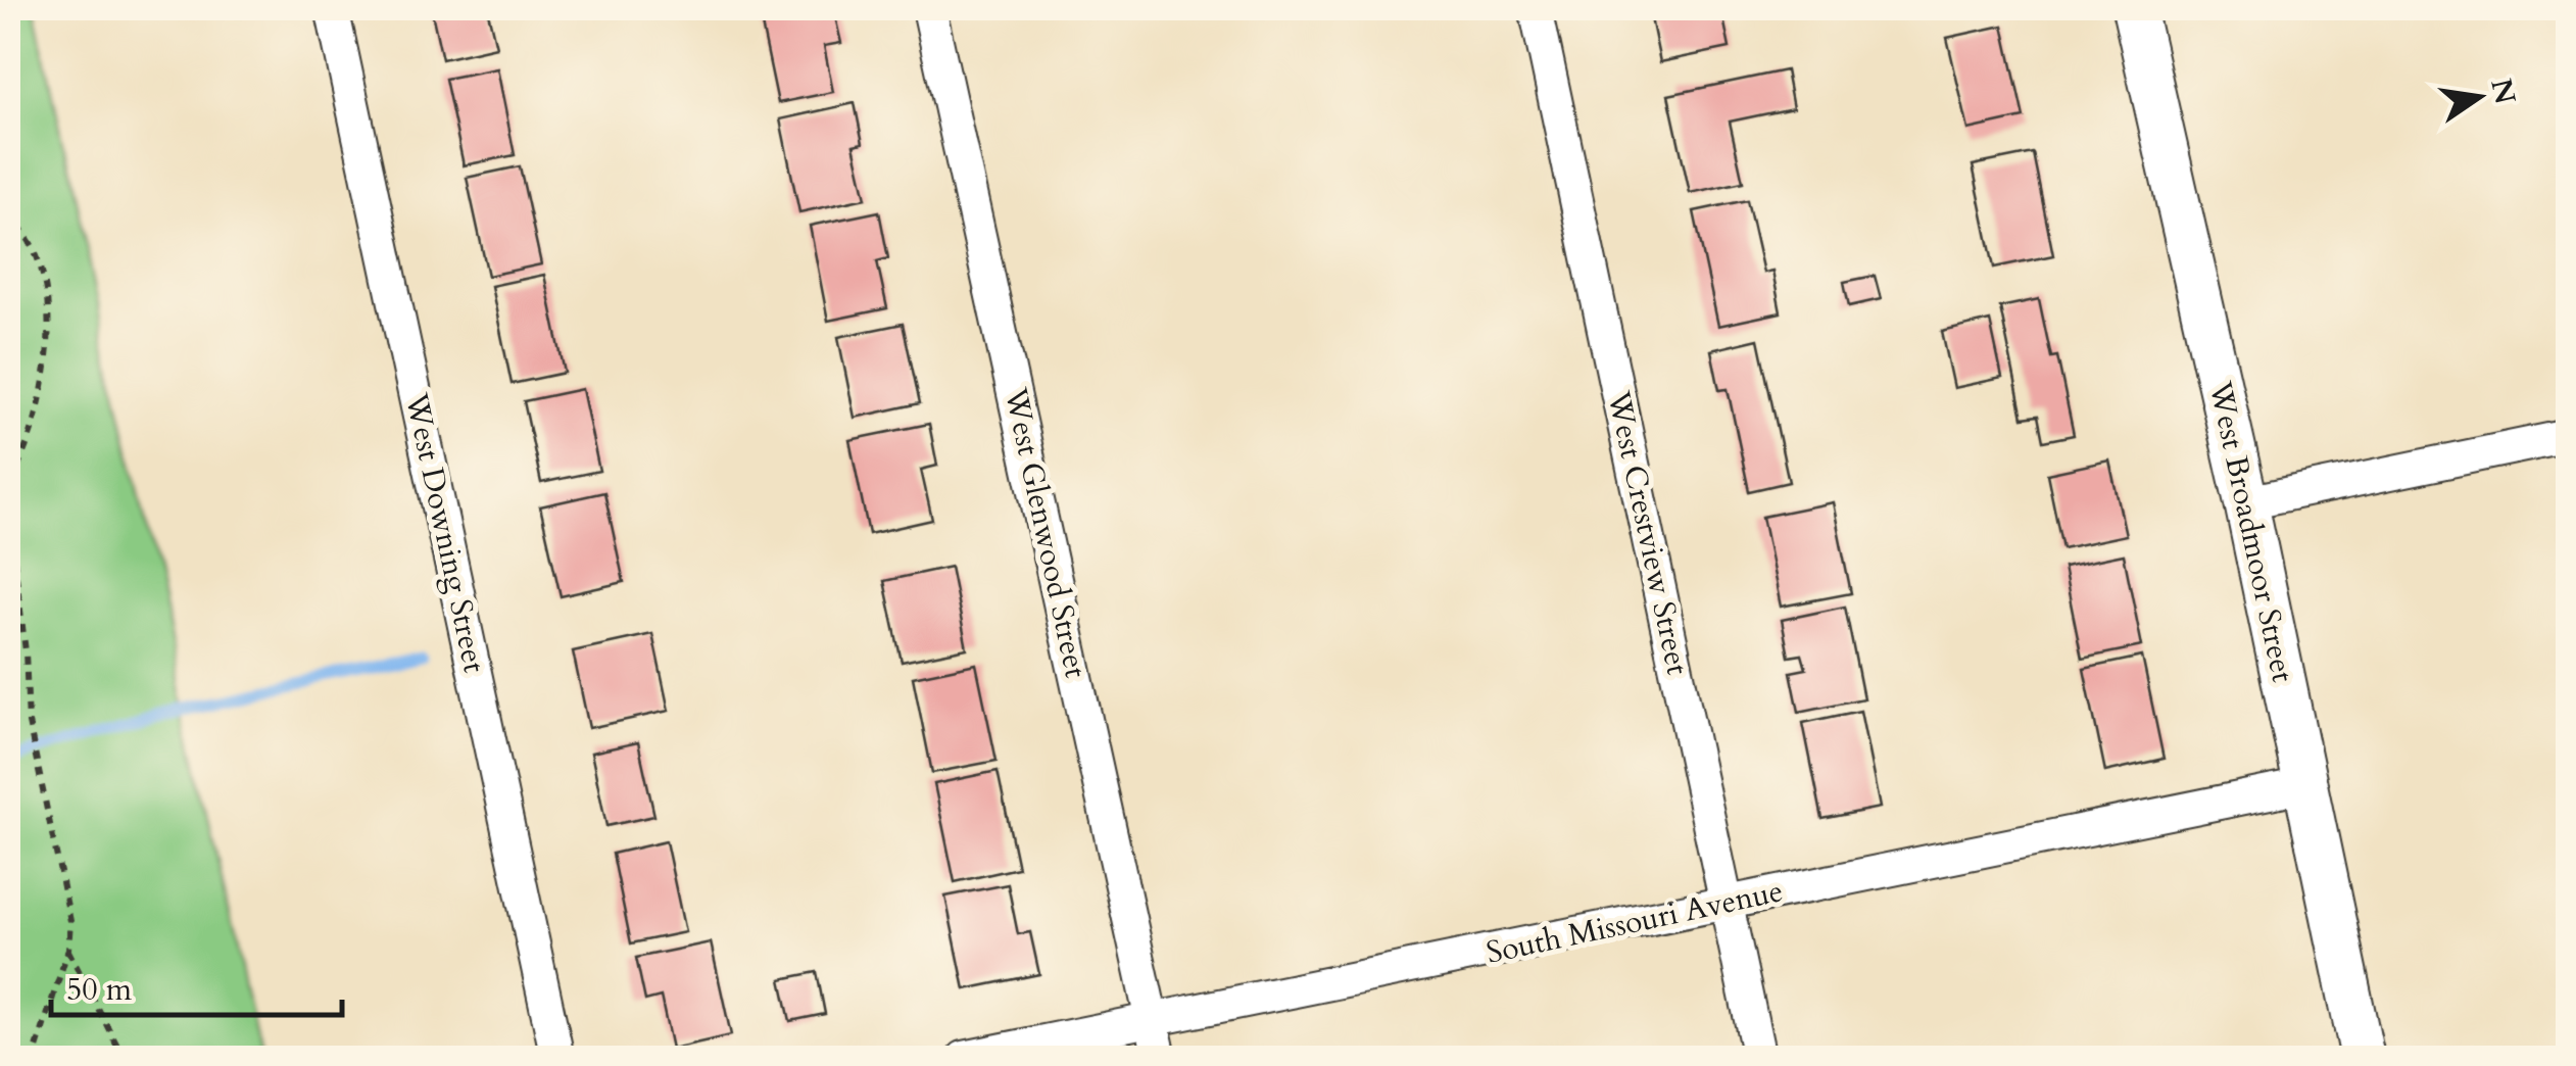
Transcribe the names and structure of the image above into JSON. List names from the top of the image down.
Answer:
{
  "streets": {
    "street": [
      "West Broadmoor Street",
      "West Downing Street",
      "West Glenwood Street",
      "West Crestview Street",
      "South Missouri Avenue"
    ]
  },
  "crossings": [
    ["West Broadmoor Street", "South Missouri Avenue"],
    ["West Glenwood Street", "South Missouri Avenue"],
    ["West Crestview Street", "South Missouri Avenue"]
  ],
  "scale_bar": "50 m",
  "north": "right"
}
